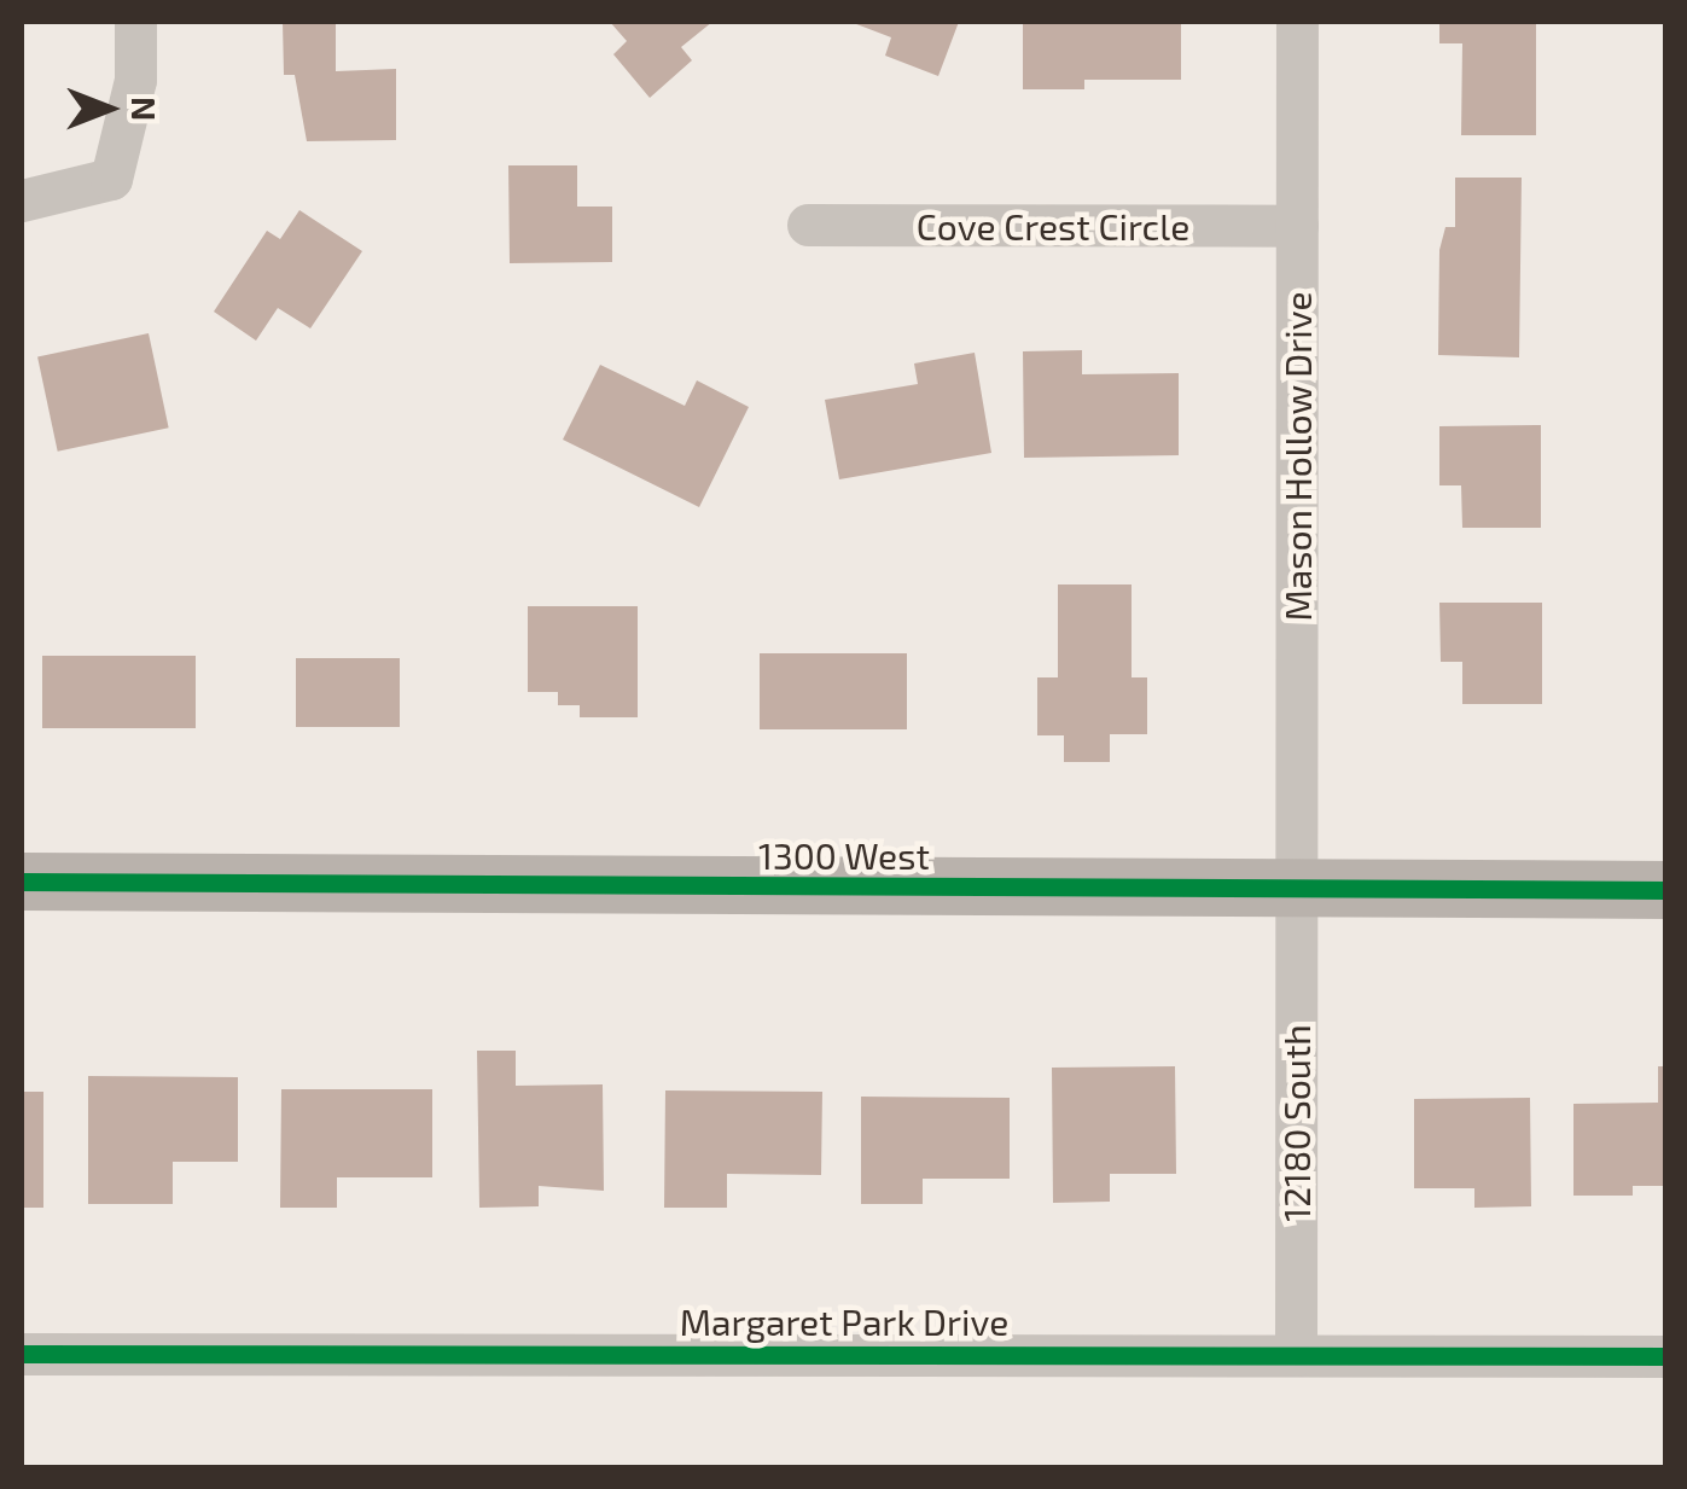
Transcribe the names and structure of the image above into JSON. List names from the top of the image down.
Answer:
{
  "streets": {
    "street": [
      "Cove Crest Circle",
      "Mason Hollow Drive",
      "1300 West",
      "12180 South",
      "Margaret Park Drive"
    ]
  },
  "crossings": [
    ["Cove Crest Circle", "Mason Hollow Drive"],
    ["Mason Hollow Drive", "1300 West"],
    ["Mason Hollow Drive", "12180 South"],
    ["1300 West", "12180 South"],
    ["12180 South", "Margaret Park Drive"]
  ],
  "north": "right"
}
